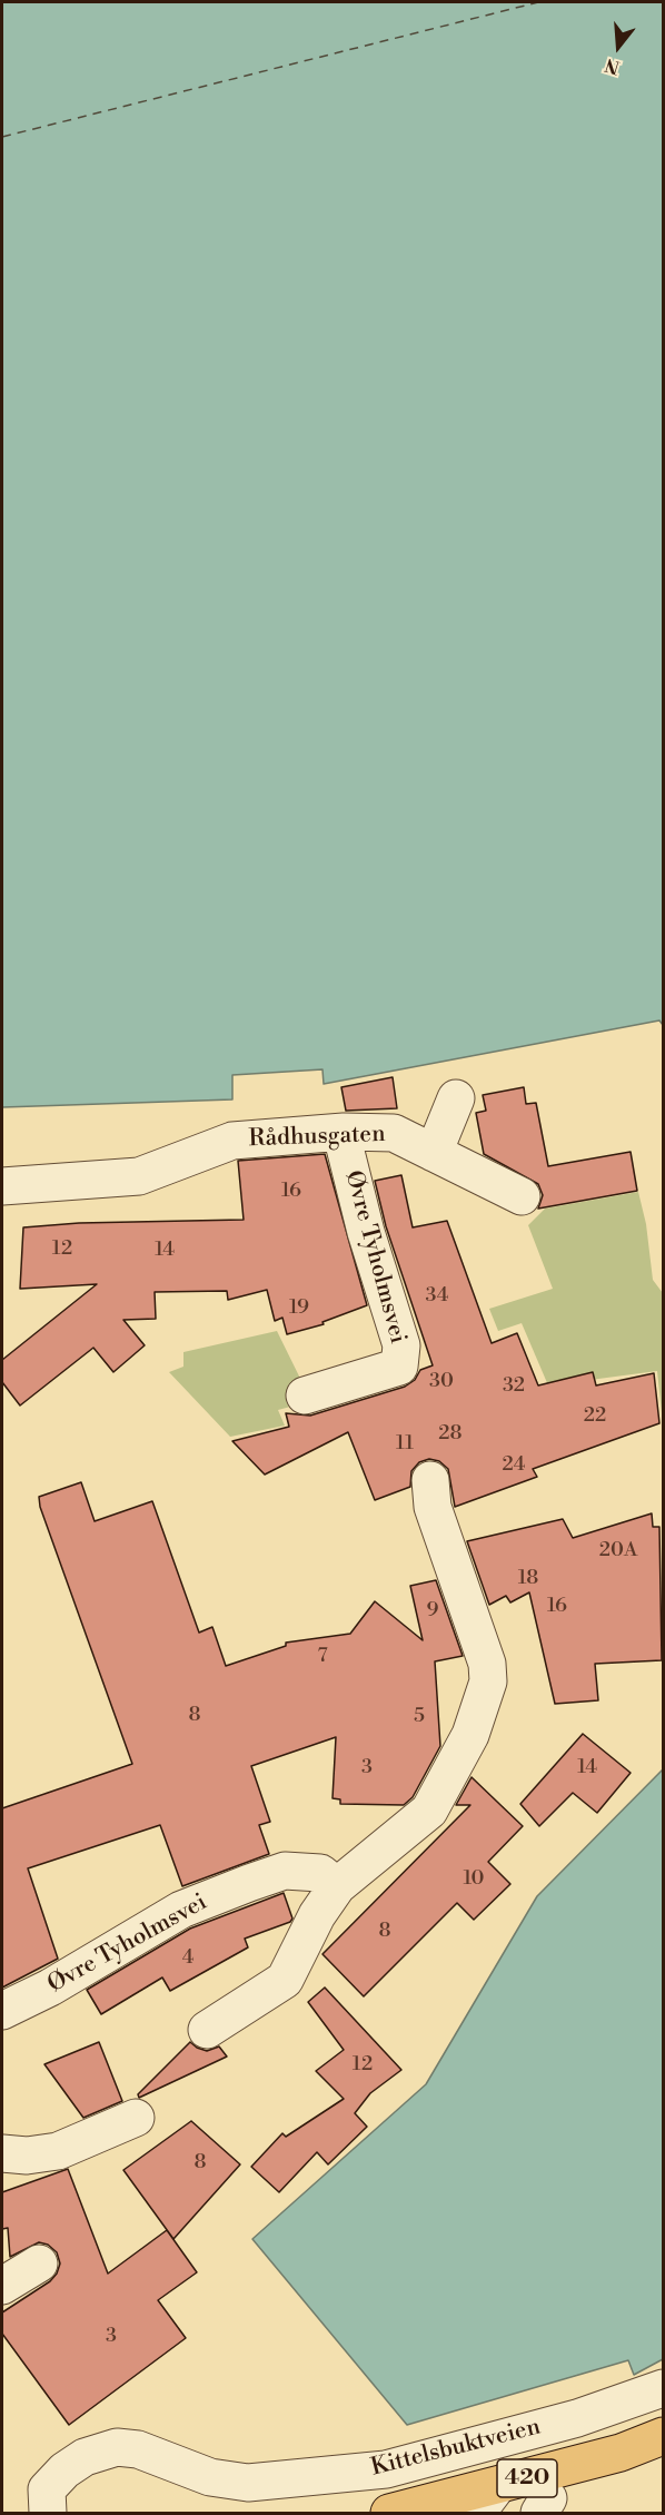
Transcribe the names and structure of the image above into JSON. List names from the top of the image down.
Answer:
{
  "streets": {
    "main road": ["420"],
    "street": ["Rådhusgaten", "Øvre Tyholmsvei", "Kittelsbuktveien"]
  },
  "crossings": [
    ["Rådhusgaten", "Øvre Tyholmsvei"]
  ],
  "house_numbers": [
    "16",
    "12",
    "14",
    "34",
    "19",
    "30",
    "32",
    "22",
    "28",
    "11",
    "24",
    "20A",
    "18",
    "16",
    "9",
    "7",
    "8",
    "5",
    "3",
    "14",
    "10",
    "8",
    "4",
    "12",
    "8",
    "3"
  ],
  "north": "bottom"
}
